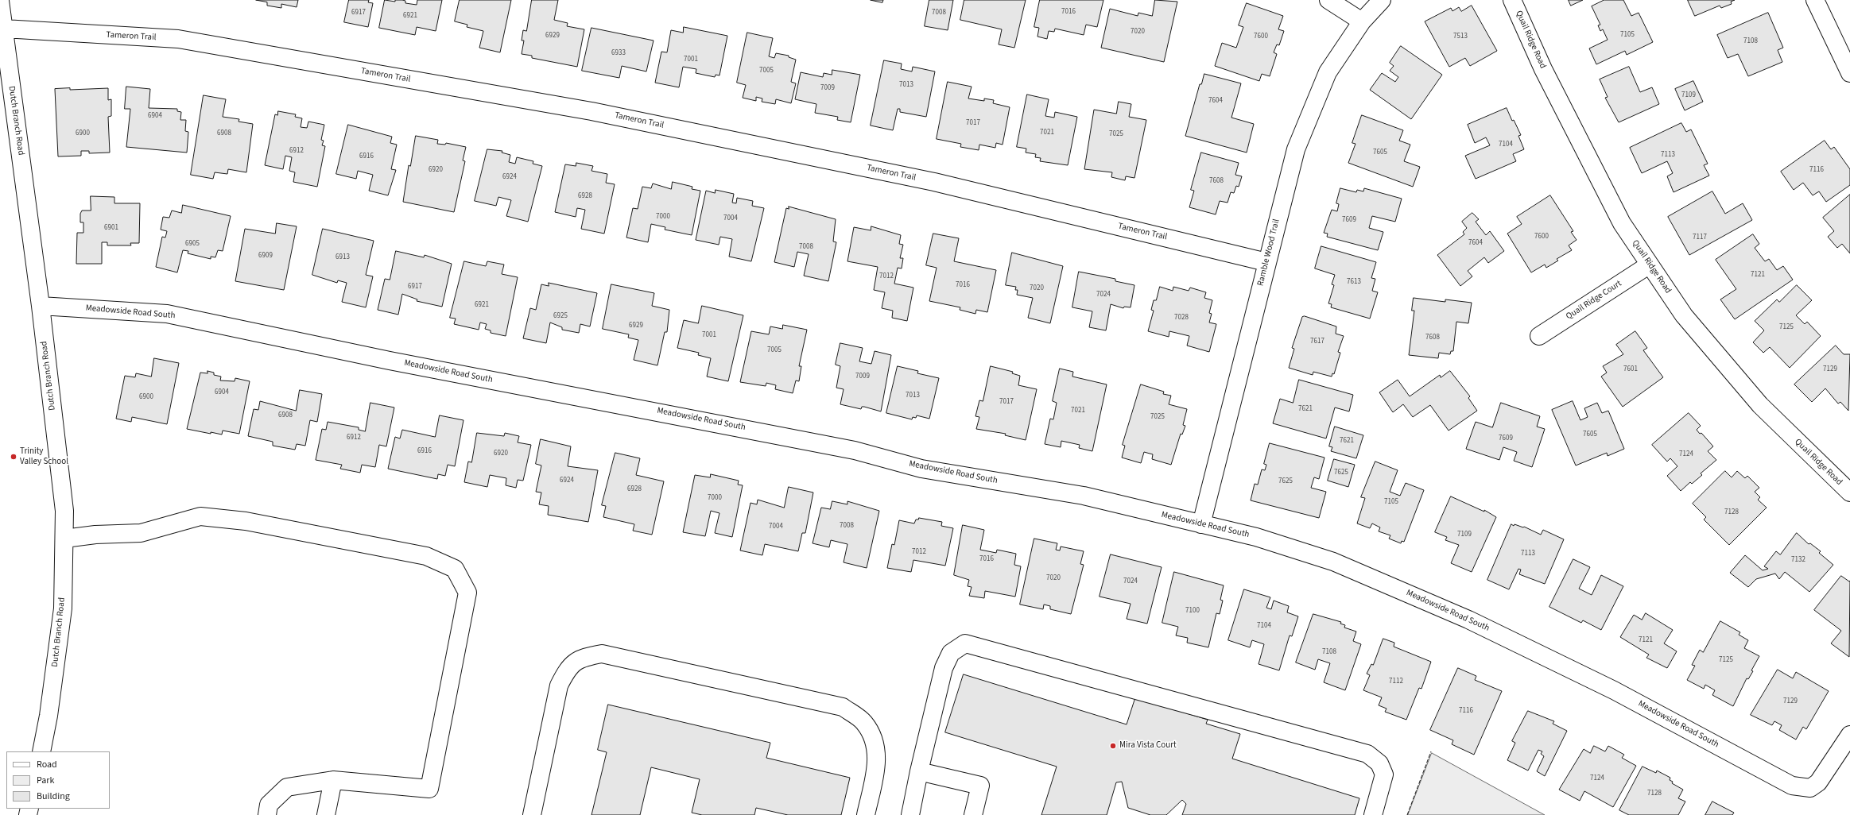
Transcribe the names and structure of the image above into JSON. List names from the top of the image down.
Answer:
{
  "streets": {
    "street": [
      "Tameron Trail",
      "Quail Ridge Road",
      "Dutch Branch Road",
      "Ramble Wood Trail",
      "Quail Ridge Court",
      "Meadowside Road South"
    ]
  },
  "crossings": [
    ["Tameron Trail", "Dutch Branch Road"],
    ["Tameron Trail", "Ramble Wood Trail"],
    ["Quail Ridge Road", "Quail Ridge Court"],
    ["Dutch Branch Road", "Meadowside Road South"],
    ["Ramble Wood Trail", "Meadowside Road South"]
  ],
  "places": ["Trinity Valley School", "Mira Vista Court"],
  "house_numbers": [
    "7016",
    "6917",
    "7008",
    "6921",
    "7020",
    "7105",
    "6929",
    "7600",
    "7513",
    "7108",
    "6933",
    "7001",
    "7005",
    "7013",
    "7009",
    "7109",
    "7604",
    "6904",
    "7017",
    "7021",
    "6900",
    "6908",
    "7025",
    "7104",
    "6912",
    "7605",
    "7113",
    "6916",
    "6920",
    "7116",
    "6924",
    "7608",
    "6928",
    "7000",
    "7004",
    "7609",
    "6901",
    "7600",
    "7117",
    "7604",
    "6905",
    "7008",
    "6909",
    "6913",
    "7121",
    "7012",
    "7613",
    "7016",
    "6917",
    "7020",
    "7024",
    "6921",
    "6925",
    "7028",
    "6929",
    "7125",
    "7001",
    "7608",
    "7617",
    "7005",
    "7601",
    "7129",
    "7009",
    "6904",
    "7013",
    "6900",
    "7017",
    "7621",
    "7021",
    "6908",
    "7025",
    "7605",
    "6912",
    "7609",
    "7621",
    "6916",
    "6920",
    "7124",
    "7625",
    "6924",
    "7625",
    "6928",
    "7000",
    "7105",
    "7128",
    "7008",
    "7004",
    "7109",
    "7012",
    "7113",
    "7016",
    "7132",
    "7020",
    "7024",
    "7100",
    "7104",
    "7121",
    "7108",
    "7125",
    "7112",
    "7129",
    "7116",
    "7124",
    "7128"
  ],
  "legend": ["Road", "Park", "Building"]
}
